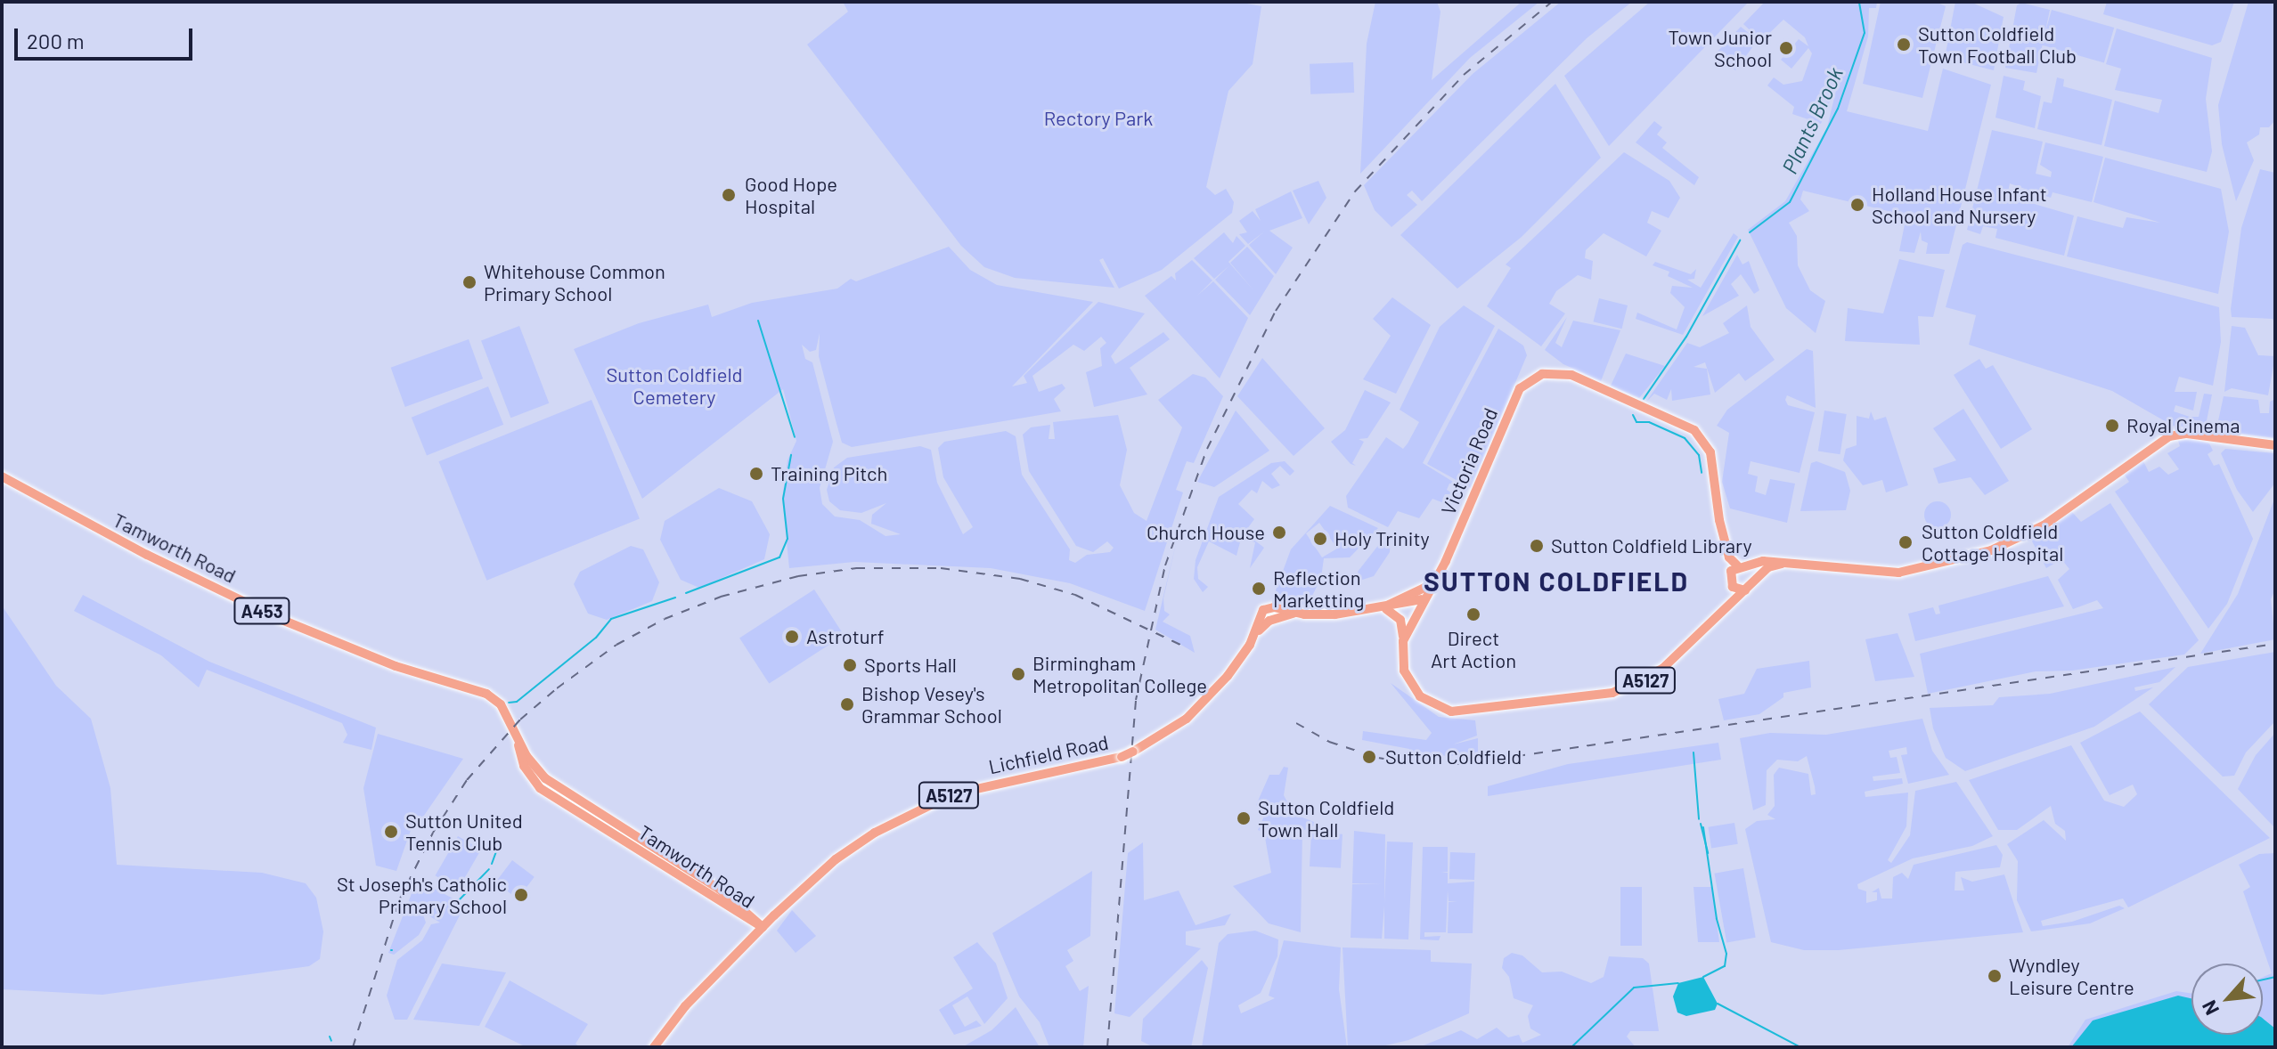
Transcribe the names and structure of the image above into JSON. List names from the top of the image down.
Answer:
{
  "streets": {
    "main road": [
      "Victoria Road",
      "Tamworth Road",
      "A453",
      "A5127",
      "Lichfield Road"
    ]
  },
  "crossings": [
    ["Victoria Road", "A5127"],
    ["Tamworth Road", "Lichfield Road"]
  ],
  "districts": ["SUTTON COLDFIELD"],
  "water": ["Plants Brook"],
  "parks": ["Rectory Park", "Sutton Coldfield Cemetery"],
  "places": [
    "Sutton Coldfield Town Football Club",
    "Town Junior School",
    "Good Hope Hospital",
    "Holland House Infant School and Nursery",
    "Whitehouse Common Primary School",
    "Royal Cinema",
    "Training Pitch",
    "Church House",
    "Holy Trinity",
    "Sutton Coldfield Cottage Hospital",
    "Sutton Coldfield Library",
    "Reflection Marketting",
    "Direct Art Action",
    "Astroturf",
    "Sports Hall",
    "Birmingham Metropolitan College",
    "Bishop Vesey's Grammar School",
    "Sutton Coldfield",
    "Sutton Coldfield Town Hall",
    "Sutton United Tennis Club",
    "St Joseph's Catholic Primary School",
    "Wyndley Leisure Centre"
  ],
  "scale_bar": "200 m",
  "north": "bottom left"
}
